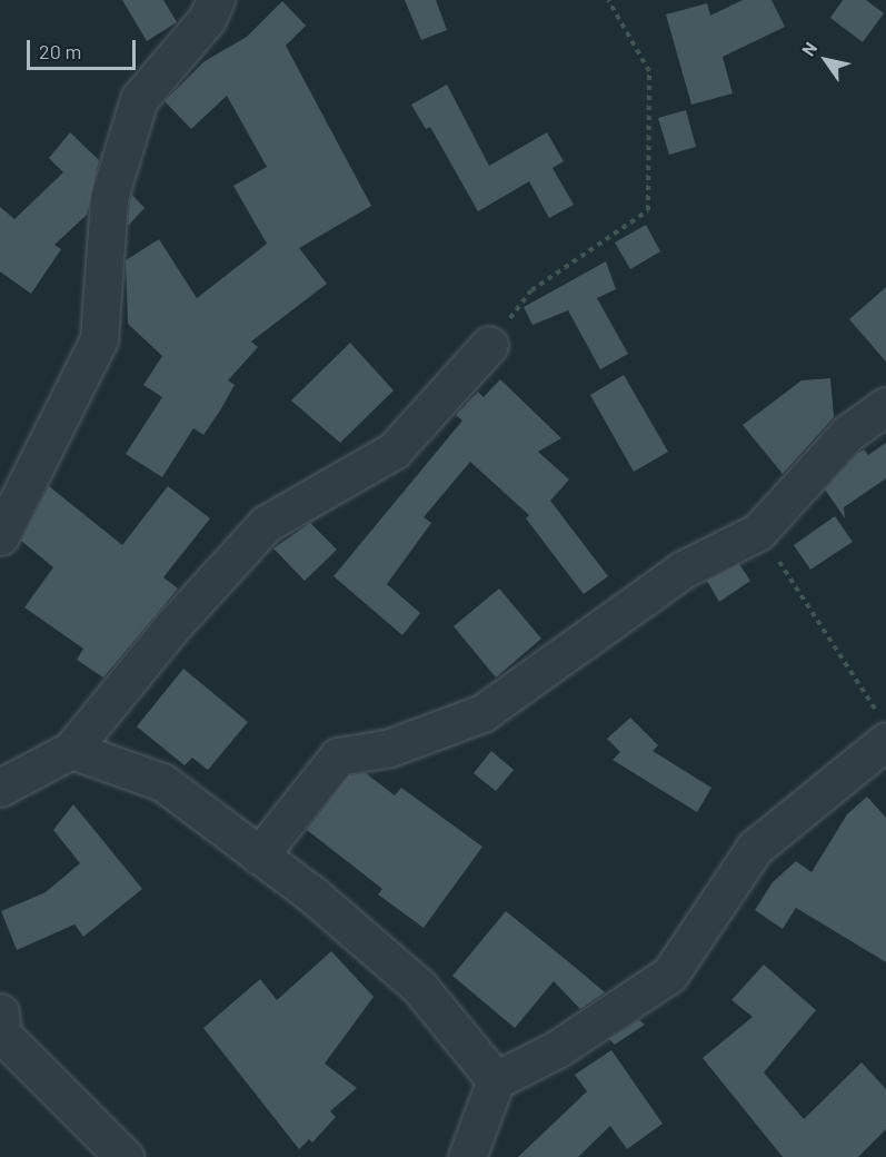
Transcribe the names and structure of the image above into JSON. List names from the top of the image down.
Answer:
{
  "scale_bar": "20 m",
  "north": "top left"
}
